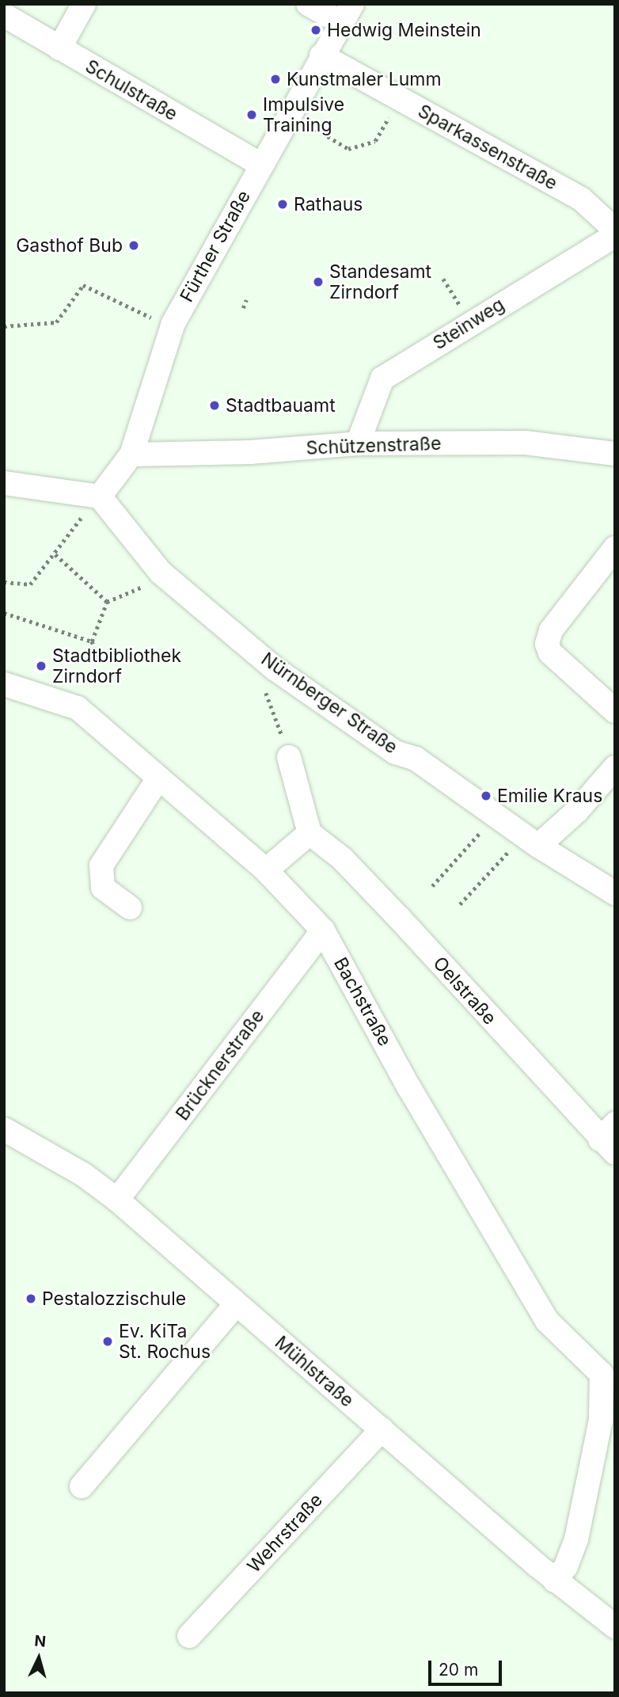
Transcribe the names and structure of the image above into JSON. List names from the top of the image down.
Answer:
{
  "streets": {
    "street": [
      "Schulstraße",
      "Sparkassenstraße",
      "Fürther Straße",
      "Steinweg",
      "Schützenstraße",
      "Nürnberger Straße",
      "Oelstraße",
      "Bachstraße",
      "Brücknerstraße",
      "Mühlstraße",
      "Wehrstraße"
    ]
  },
  "crossings": [
    ["Schulstraße", "Fürther Straße"],
    ["Sparkassenstraße", "Fürther Straße"],
    ["Sparkassenstraße", "Steinweg"],
    ["Fürther Straße", "Schützenstraße"],
    ["Fürther Straße", "Nürnberger Straße"],
    ["Steinweg", "Schützenstraße"],
    ["Bachstraße", "Brücknerstraße"],
    ["Bachstraße", "Mühlstraße"],
    ["Brücknerstraße", "Mühlstraße"],
    ["Mühlstraße", "Wehrstraße"]
  ],
  "places": [
    "Hedwig Meinstein",
    "Kunstmaler Lumm",
    "Impulsive Training",
    "Rathaus",
    "Gasthof Bub",
    "Standesamt Zirndorf",
    "Stadtbauamt",
    "Stadtbibliothek Zirndorf",
    "Emilie Kraus",
    "Pestalozzischule",
    "Ev. KiTa St. Rochus"
  ],
  "scale_bar": "20 m",
  "north": "top"
}
